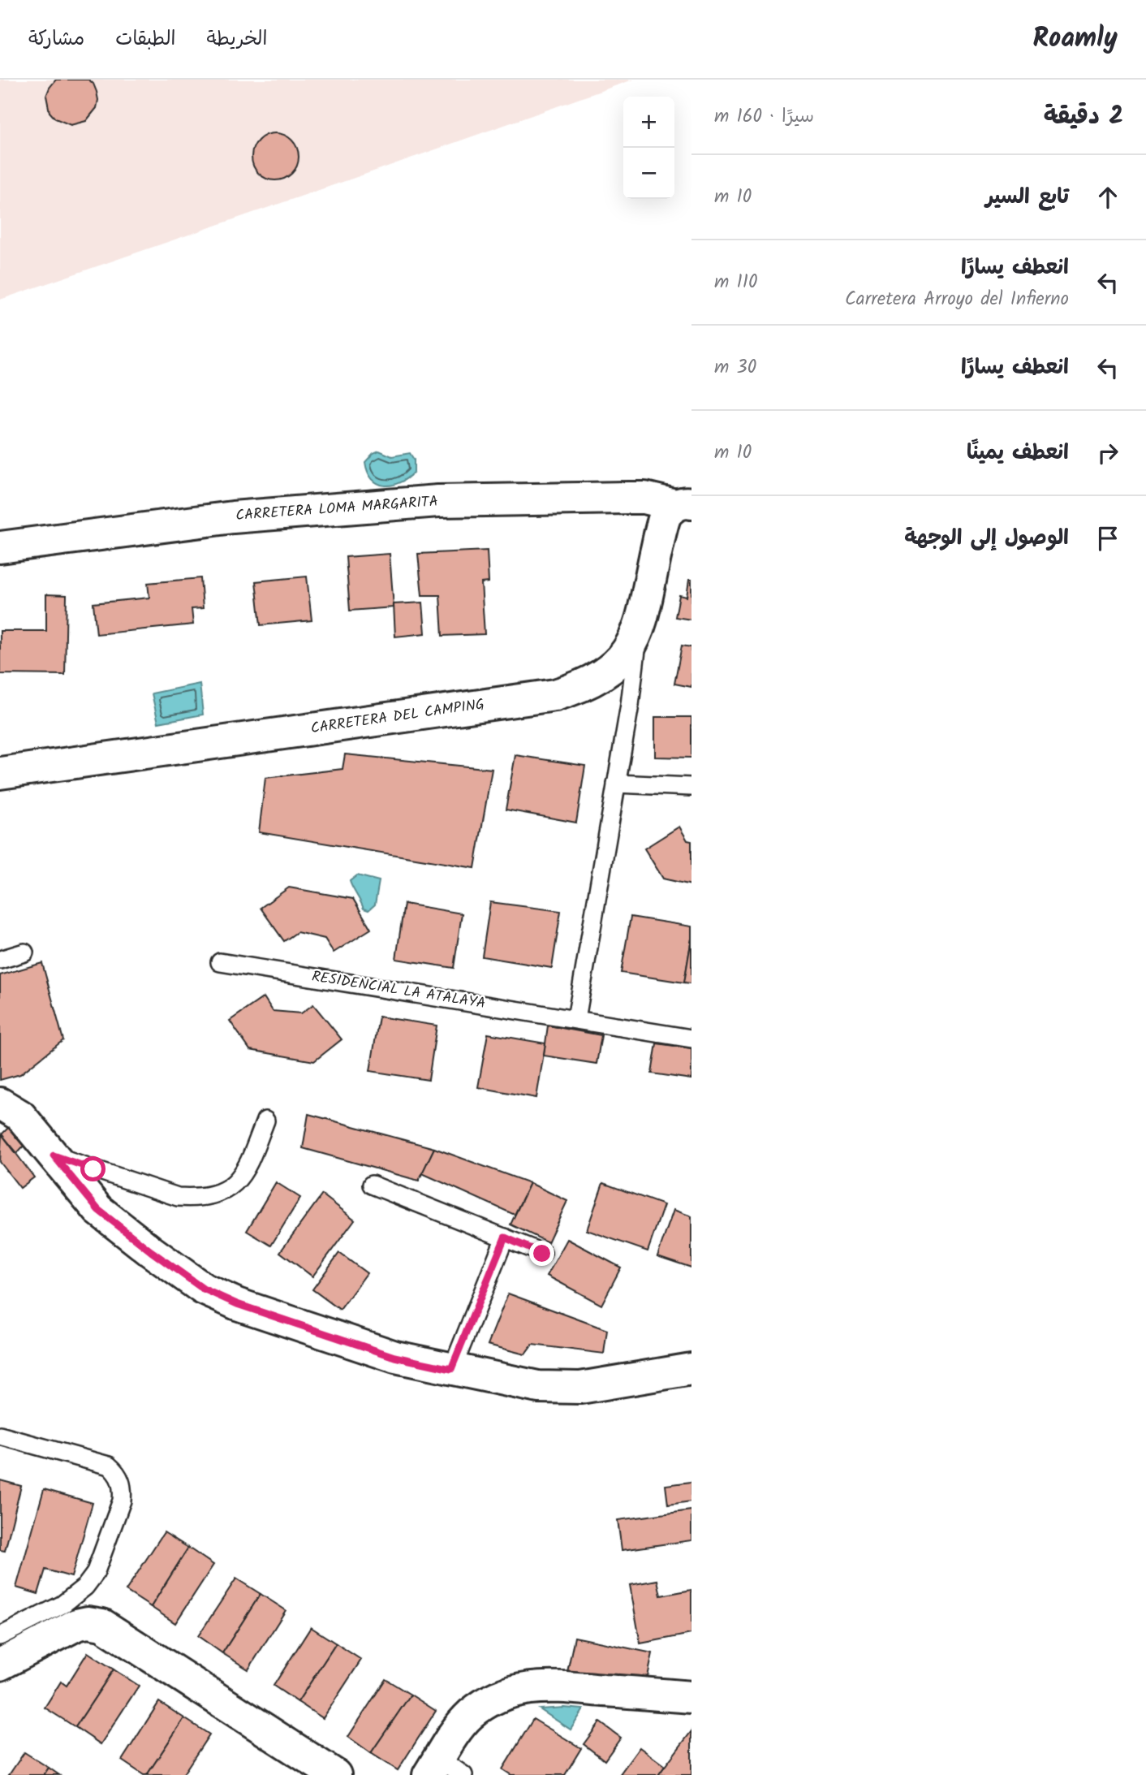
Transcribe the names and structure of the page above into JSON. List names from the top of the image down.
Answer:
{
  "streets": {
    "street": ["CARRETERA LOMA MARGARITA", "CARRETERA DEL CAMPING"],
    "lane": ["RESIDENCIAL LA ATALAYA"]
  },
  "crossings": [
    ["CARRETERA LOMA MARGARITA", "CARRETERA DEL CAMPING"]
  ],
  "page": {
    "header": "Roamly",
    "nav": ["الخريطة", "الطبقات", "مشاركة"],
    "heading": ["2 دقيقة", "سيرًا · 160 m"],
    "map_buttons": ["+", "−"],
    "list": [
      ["تابع السير", "10 m"],
      ["انعطف يسارًا", "Carretera Arroyo del Infierno", "110 m"],
      ["انعطف يسارًا", "30 m"],
      ["انعطف يمينًا", "10 m"],
      "الوصول إلى الوجهة"
    ]
  }
}
